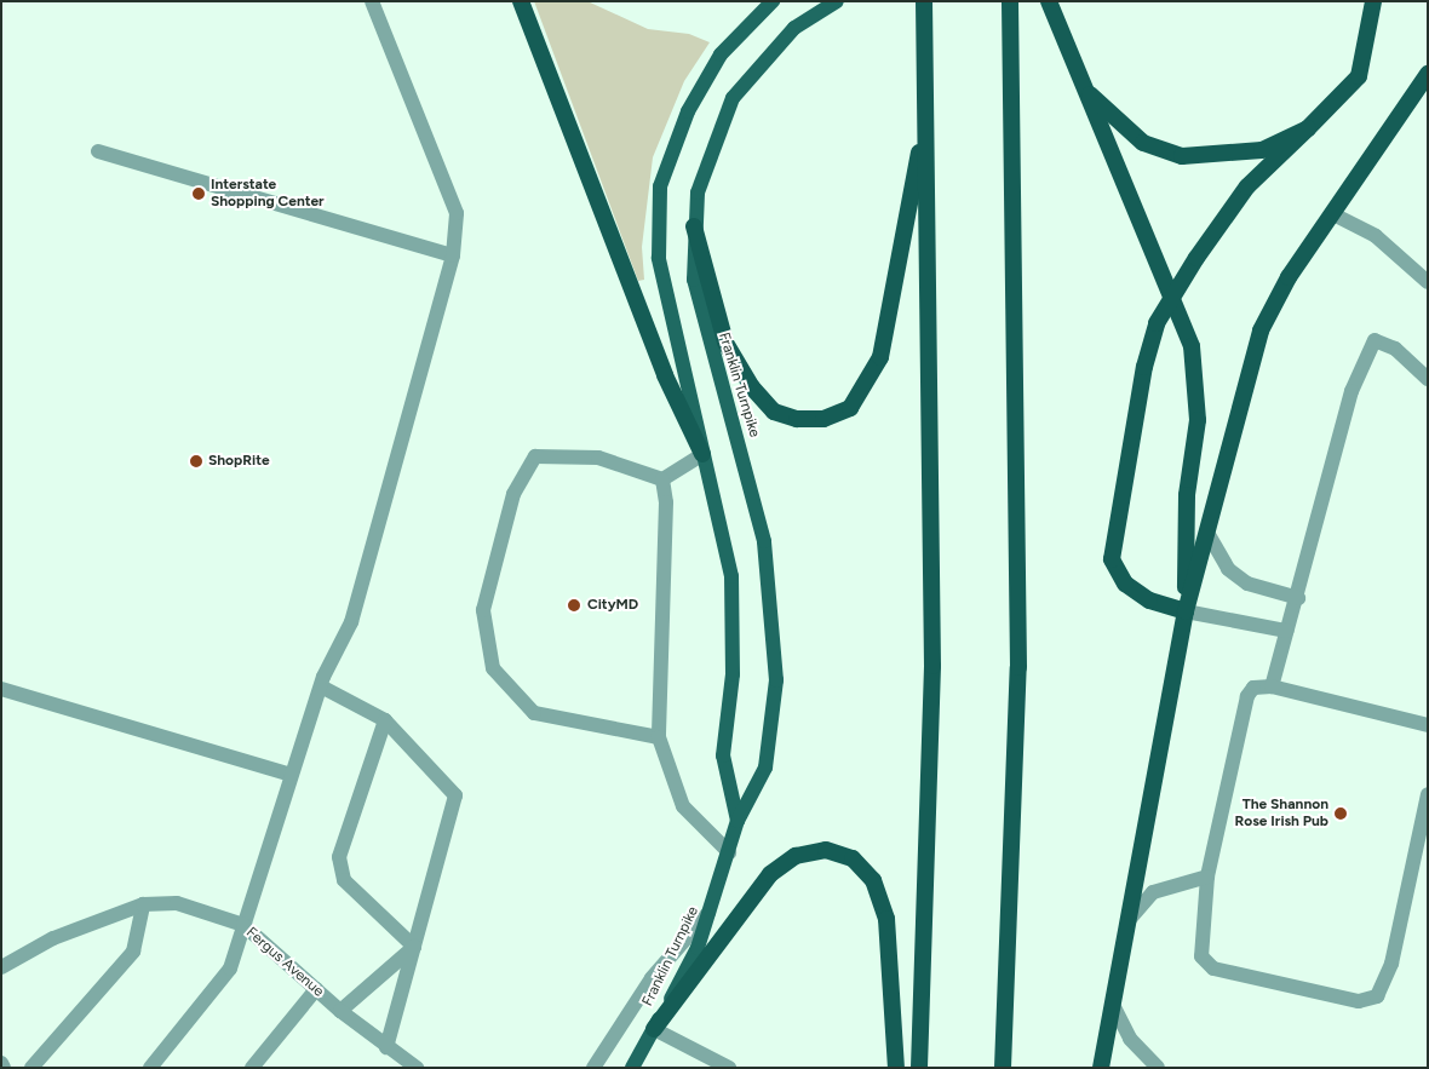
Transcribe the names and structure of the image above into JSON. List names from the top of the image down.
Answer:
{
  "streets": {
    "main road": ["Franklin Turnpike"],
    "street": ["Fergus Avenue"]
  },
  "places": [
    "Interstate Shopping Center",
    "ShopRite",
    "CityMD",
    "The Shannon Rose Irish Pub"
  ]
}
